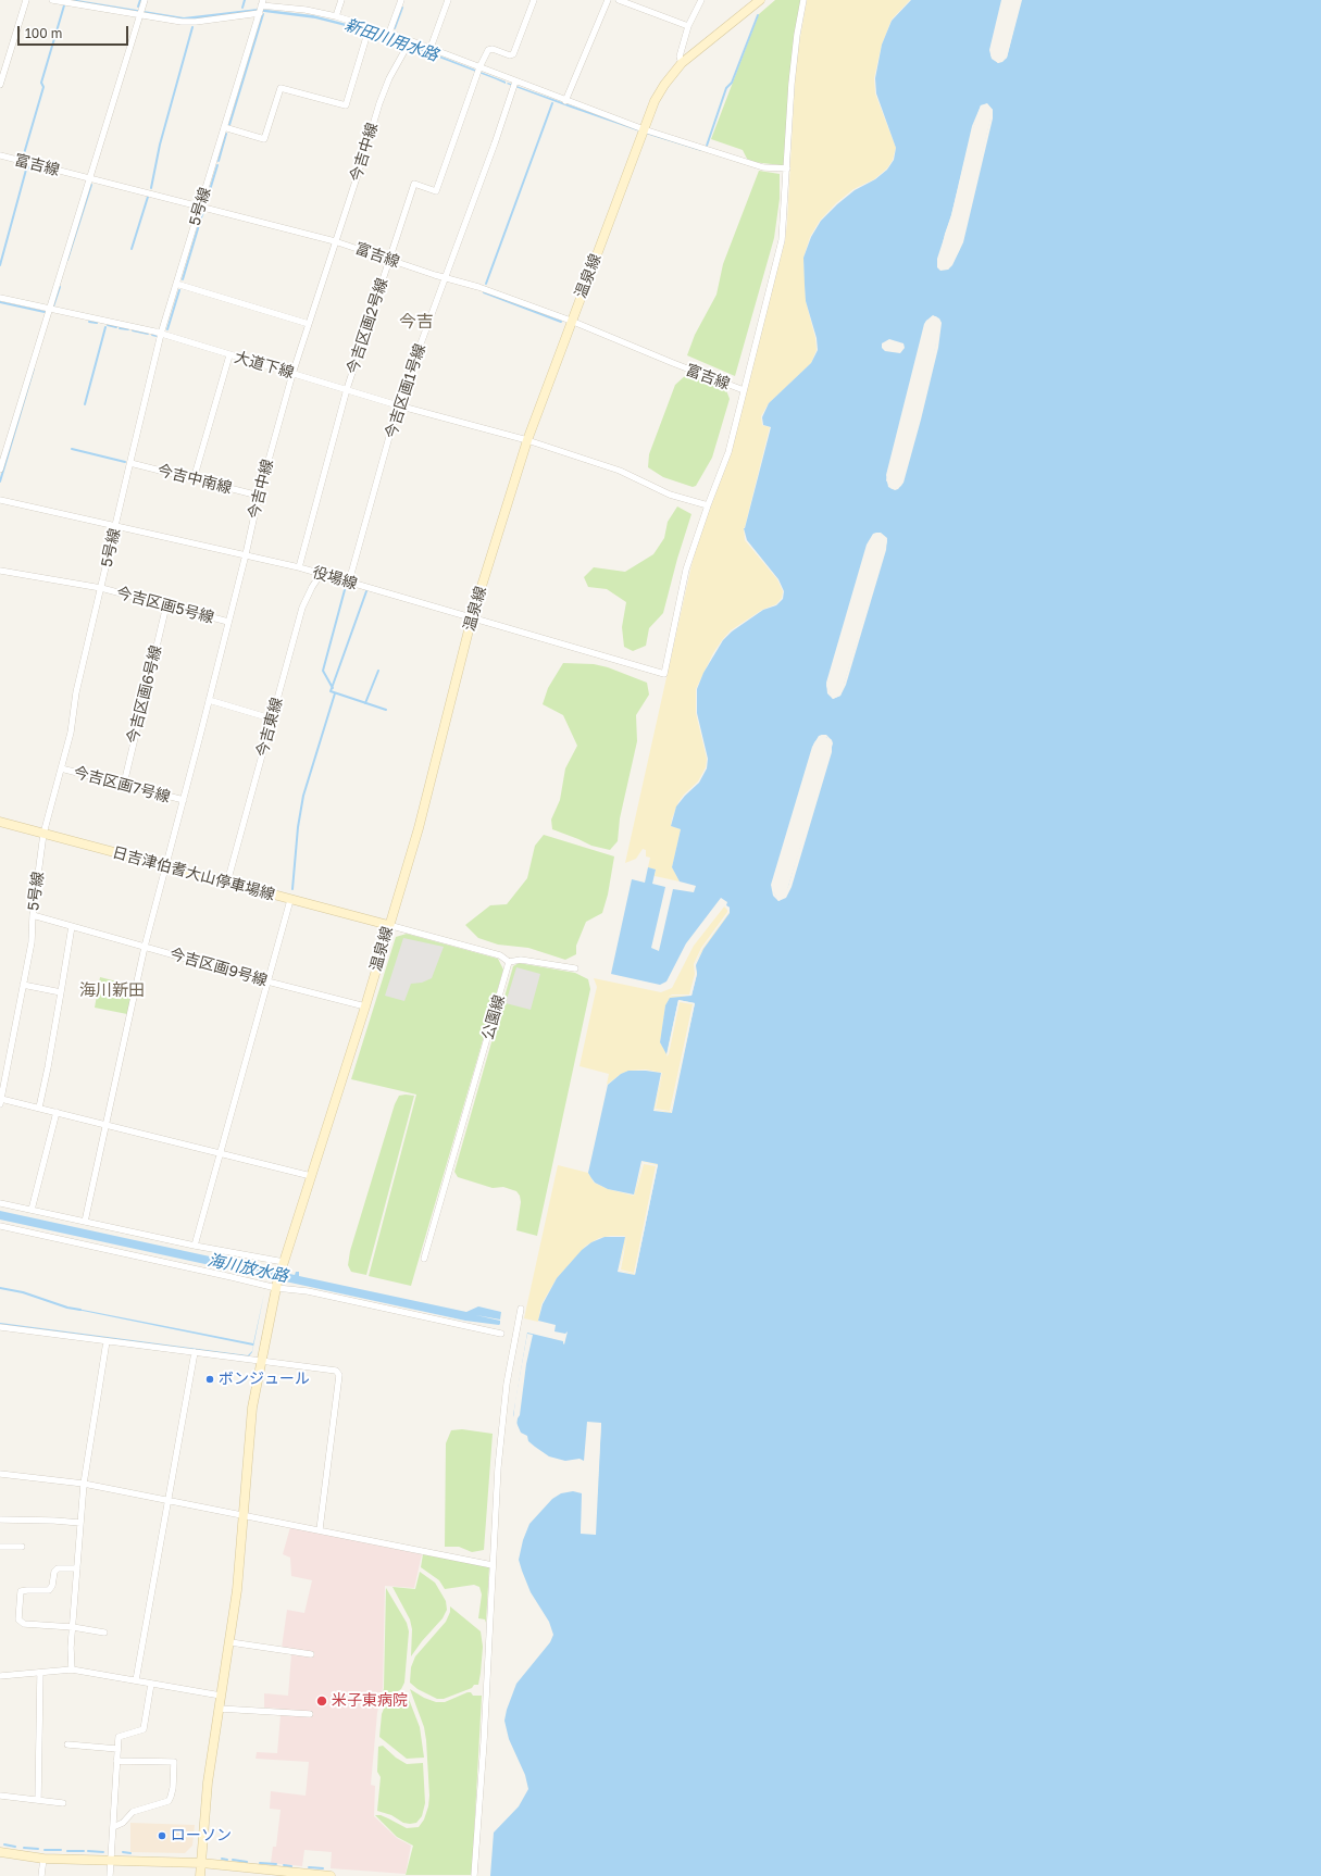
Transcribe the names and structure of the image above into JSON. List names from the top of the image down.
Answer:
{
  "streets": {
    "street": [
      "今吉中線",
      "富吉線",
      "5号線",
      "温泉線",
      "今吉区画2号線",
      "大道下線",
      "今吉区画1号線",
      "今吉中南線",
      "役場線",
      "今吉区画5号線",
      "今吉区画6号線",
      "今吉東線",
      "今吉区画7号線",
      "日吉津伯耆大山停車場線",
      "今吉区画9号線",
      "公園線"
    ]
  },
  "crossings": [
    ["今吉中線", "富吉線"],
    ["今吉中線", "大道下線"],
    ["今吉中線", "今吉中南線"],
    ["今吉中線", "役場線"],
    ["今吉中線", "今吉区画5号線"],
    ["今吉中線", "今吉区画7号線"],
    ["今吉中線", "日吉津伯耆大山停車場線"],
    ["今吉中線", "今吉区画9号線"],
    ["富吉線", "5号線"],
    ["富吉線", "温泉線"],
    ["富吉線", "今吉区画2号線"],
    ["富吉線", "今吉区画1号線"],
    ["5号線", "大道下線"],
    ["5号線", "今吉中南線"],
    ["5号線", "役場線"],
    ["5号線", "今吉区画5号線"],
    ["5号線", "今吉区画7号線"],
    ["5号線", "日吉津伯耆大山停車場線"],
    ["5号線", "今吉区画9号線"],
    ["温泉線", "大道下線"],
    ["温泉線", "役場線"],
    ["温泉線", "日吉津伯耆大山停車場線"],
    ["温泉線", "今吉区画9号線"],
    ["今吉区画2号線", "大道下線"],
    ["今吉区画2号線", "役場線"],
    ["大道下線", "今吉区画1号線"],
    ["大道下線", "役場線"],
    ["今吉区画1号線", "役場線"],
    ["役場線", "今吉東線"],
    ["今吉区画5号線", "今吉区画6号線"],
    ["今吉区画6号線", "今吉区画7号線"],
    ["今吉東線", "日吉津伯耆大山停車場線"]
  ],
  "districts": ["今吉", "海川新田"],
  "water": ["新田川用水路", "海川放水路"],
  "places": ["ボンジュール", "米子東病院", "ローソン"],
  "scale_bar": "100 m"
}
